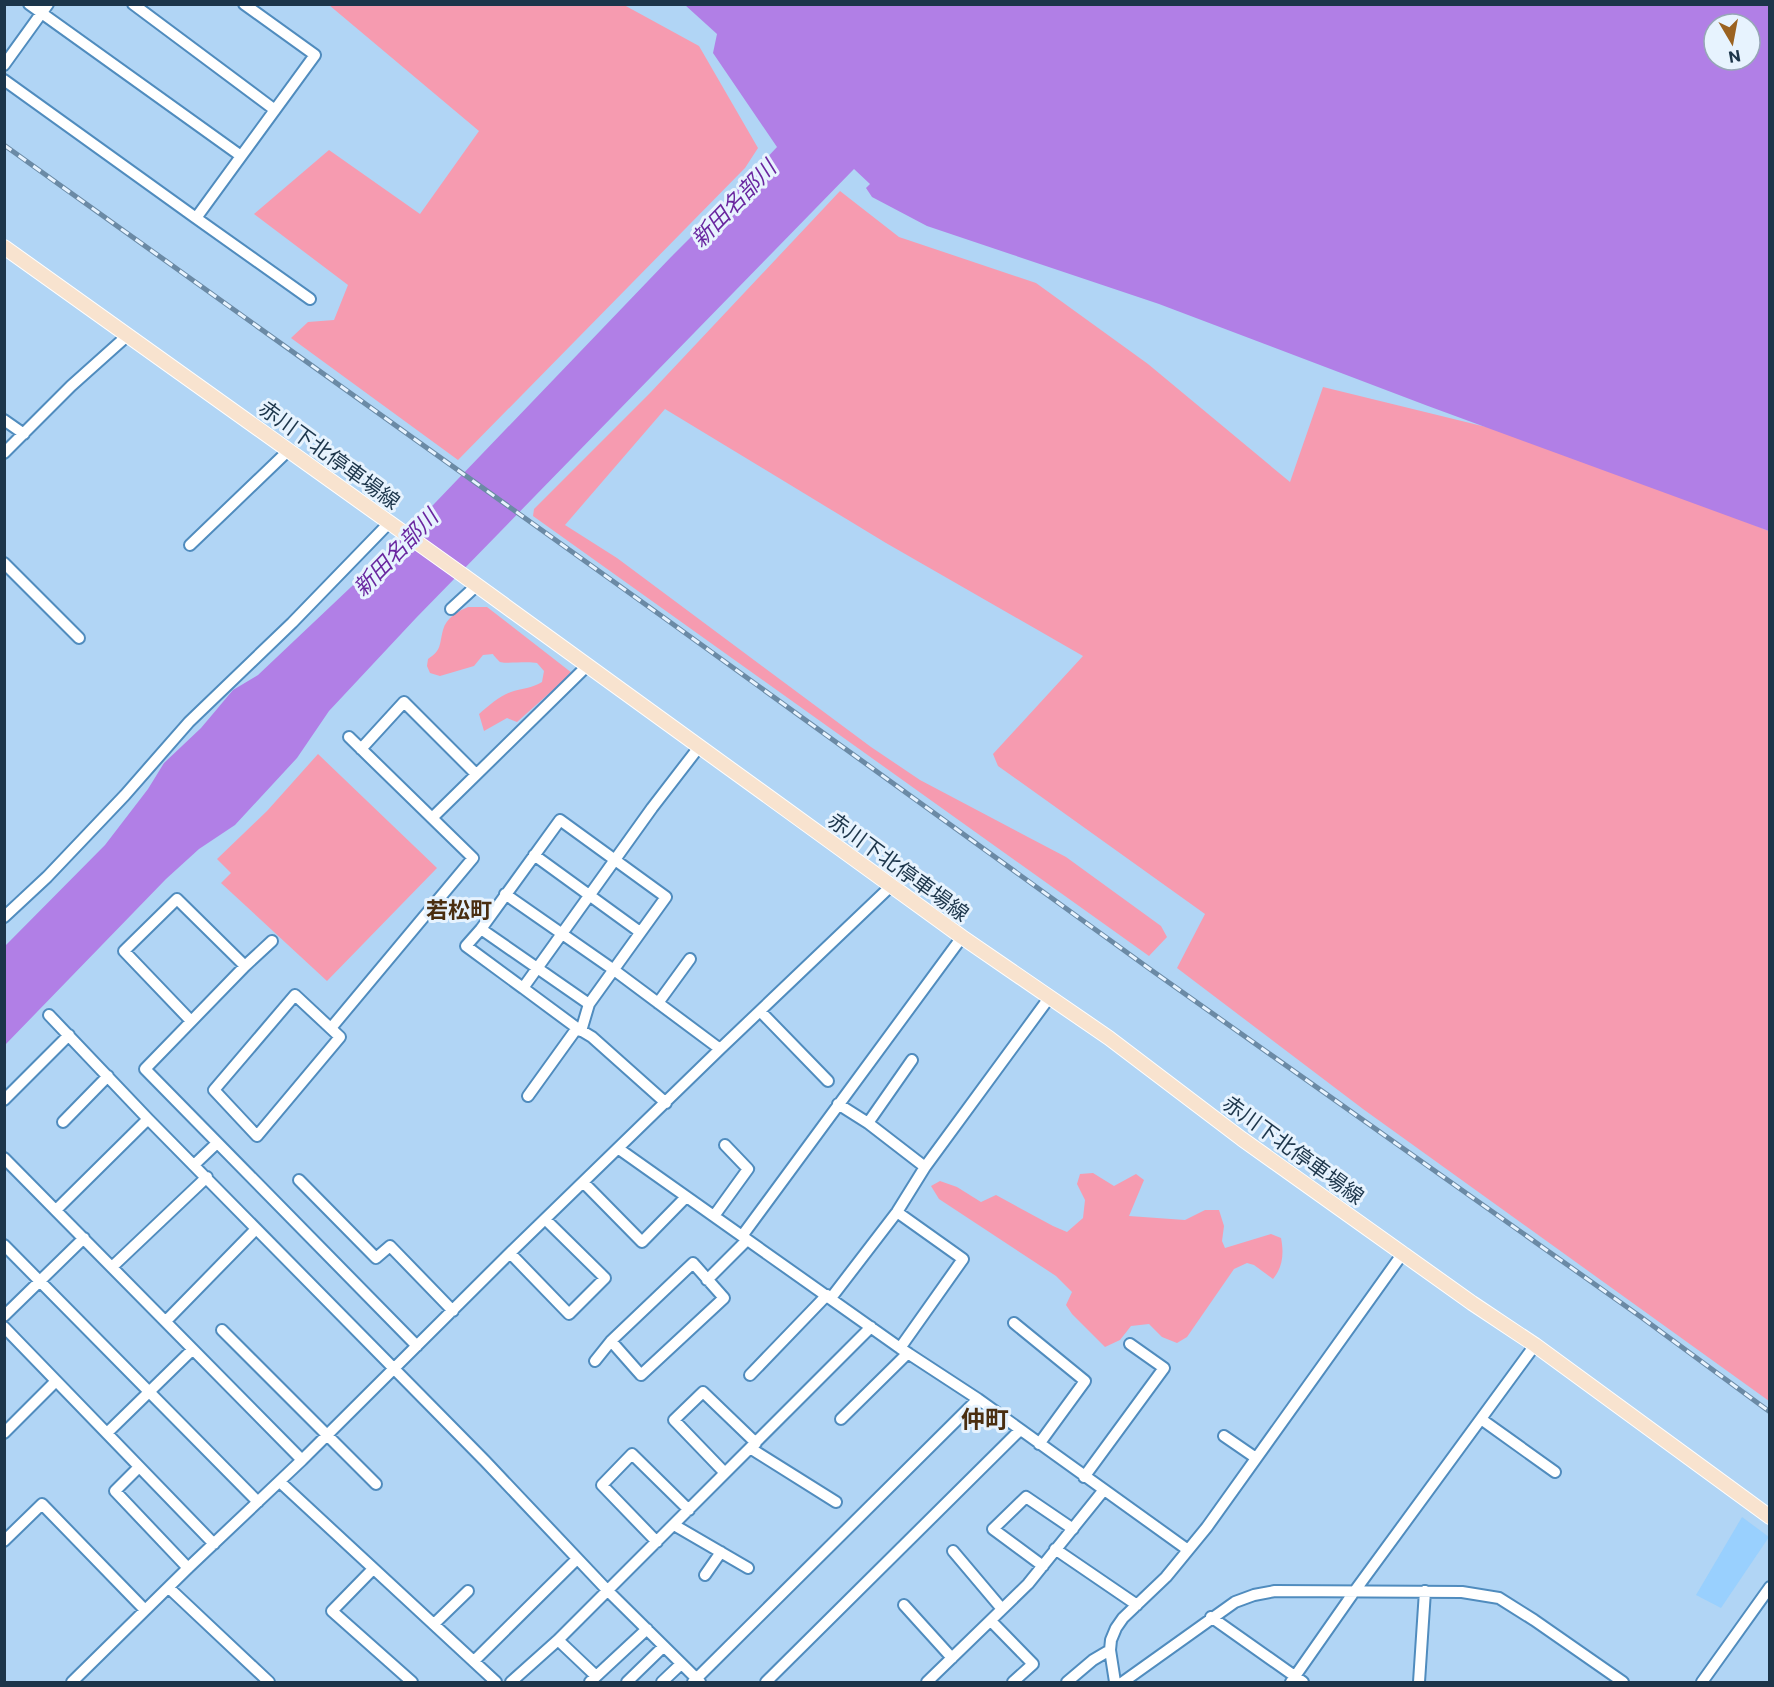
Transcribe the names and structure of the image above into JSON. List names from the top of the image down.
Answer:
{
  "streets": {
    "main road": ["赤川下北停車場線"]
  },
  "districts": ["若松町", "仲町"],
  "water": ["新田名部川"],
  "north": "bottom"
}
